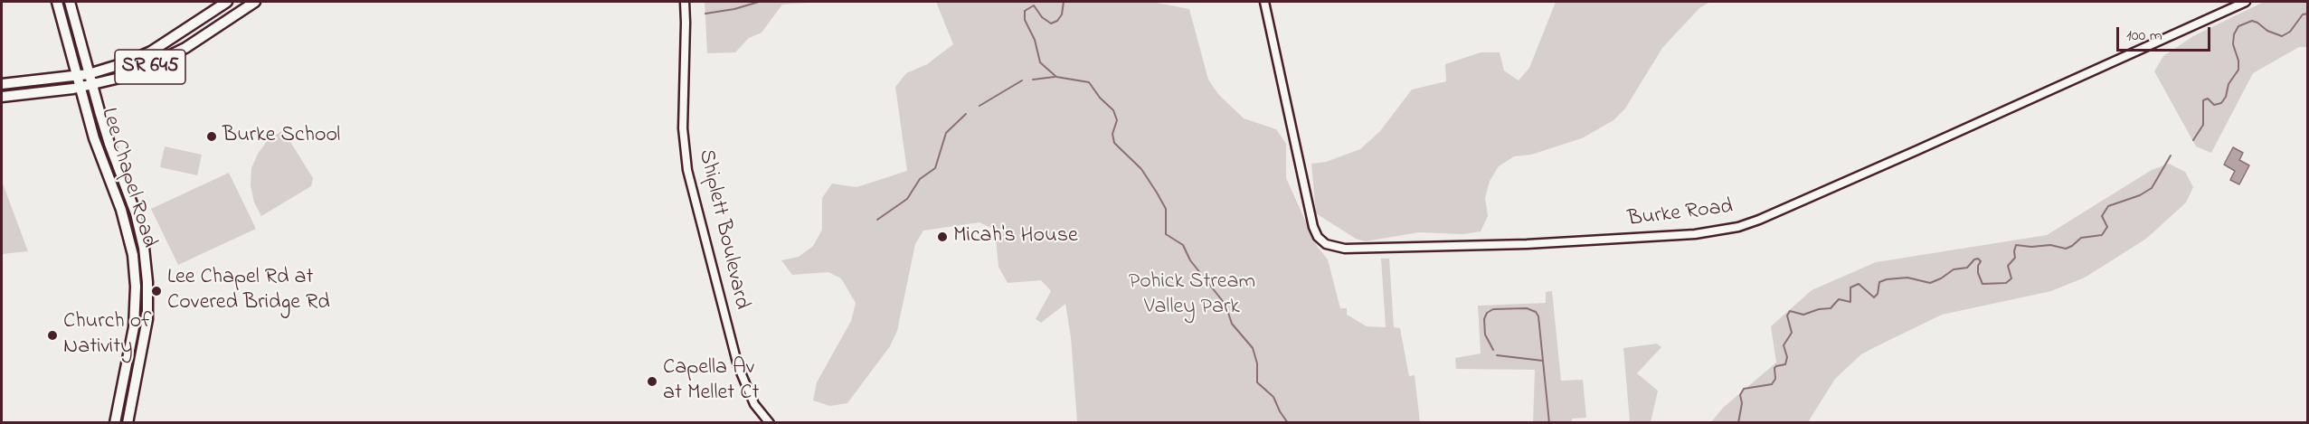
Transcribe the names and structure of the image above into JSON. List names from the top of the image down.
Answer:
{
  "streets": {
    "main road": ["SR 645", "Lee Chapel Road"],
    "street": ["Burke Road", "Shiplett Boulevard"]
  },
  "crossings": [
    ["SR 645", "Lee Chapel Road"]
  ],
  "parks": ["Pohick Stream Valley Park"],
  "places": [
    "Burke School",
    "Micah's House",
    "Lee Chapel Rd at Covered Bridge Rd",
    "Church of Nativity",
    "Capella Av at Mellet Ct"
  ],
  "scale_bar": "100 m"
}
